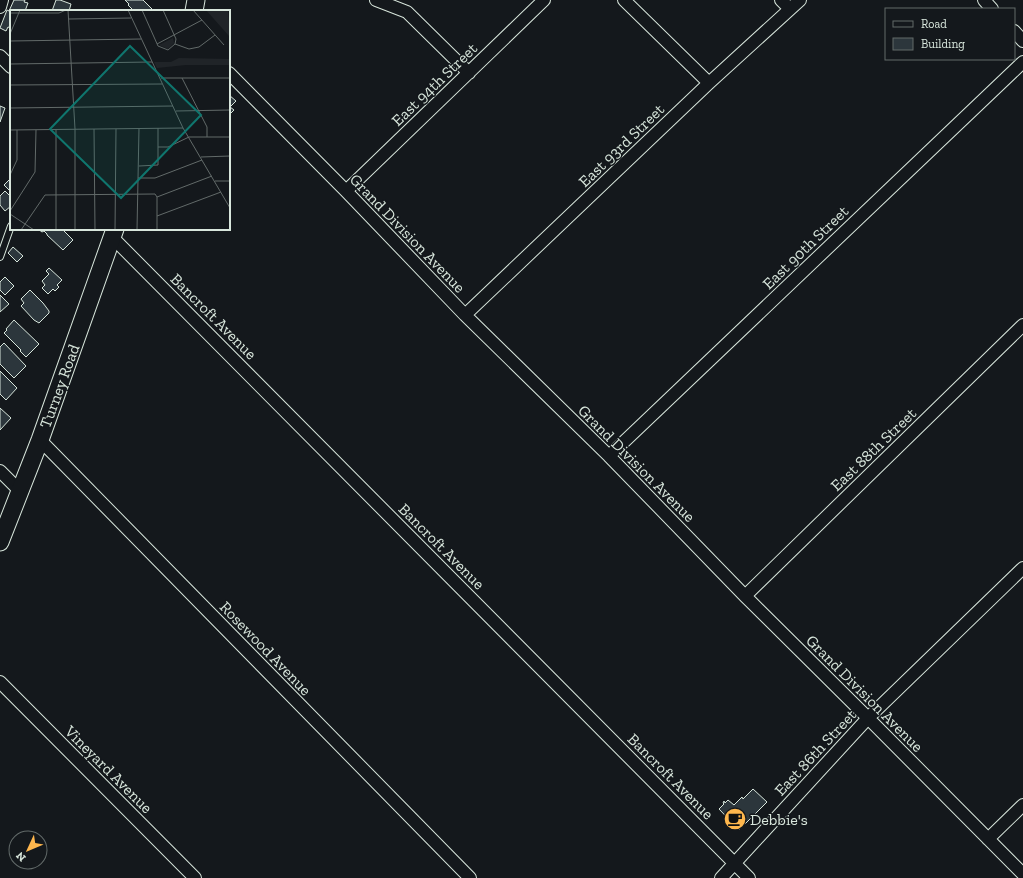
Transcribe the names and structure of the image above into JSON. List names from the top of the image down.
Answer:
{
  "streets": {
    "main road": ["Turney Road"],
    "street": [
      "East 94th Street",
      "East 93rd Street",
      "Grand Division Avenue",
      "East 90th Street",
      "Bancroft Avenue",
      "East 88th Street",
      "Rosewood Avenue",
      "East 86th Street",
      "Vineyard Avenue"
    ]
  },
  "crossings": [
    ["East 94th Street", "Grand Division Avenue"],
    ["East 93rd Street", "Grand Division Avenue"],
    ["Grand Division Avenue", "East 90th Street"],
    ["Grand Division Avenue", "East 88th Street"],
    ["Grand Division Avenue", "East 86th Street"],
    ["Bancroft Avenue", "Turney Road"],
    ["Bancroft Avenue", "East 86th Street"],
    ["Turney Road", "Rosewood Avenue"]
  ],
  "places": {
    "cafe": ["Debbie's"]
  },
  "legend": ["Road", "Building"],
  "north": "bottom left"
}
